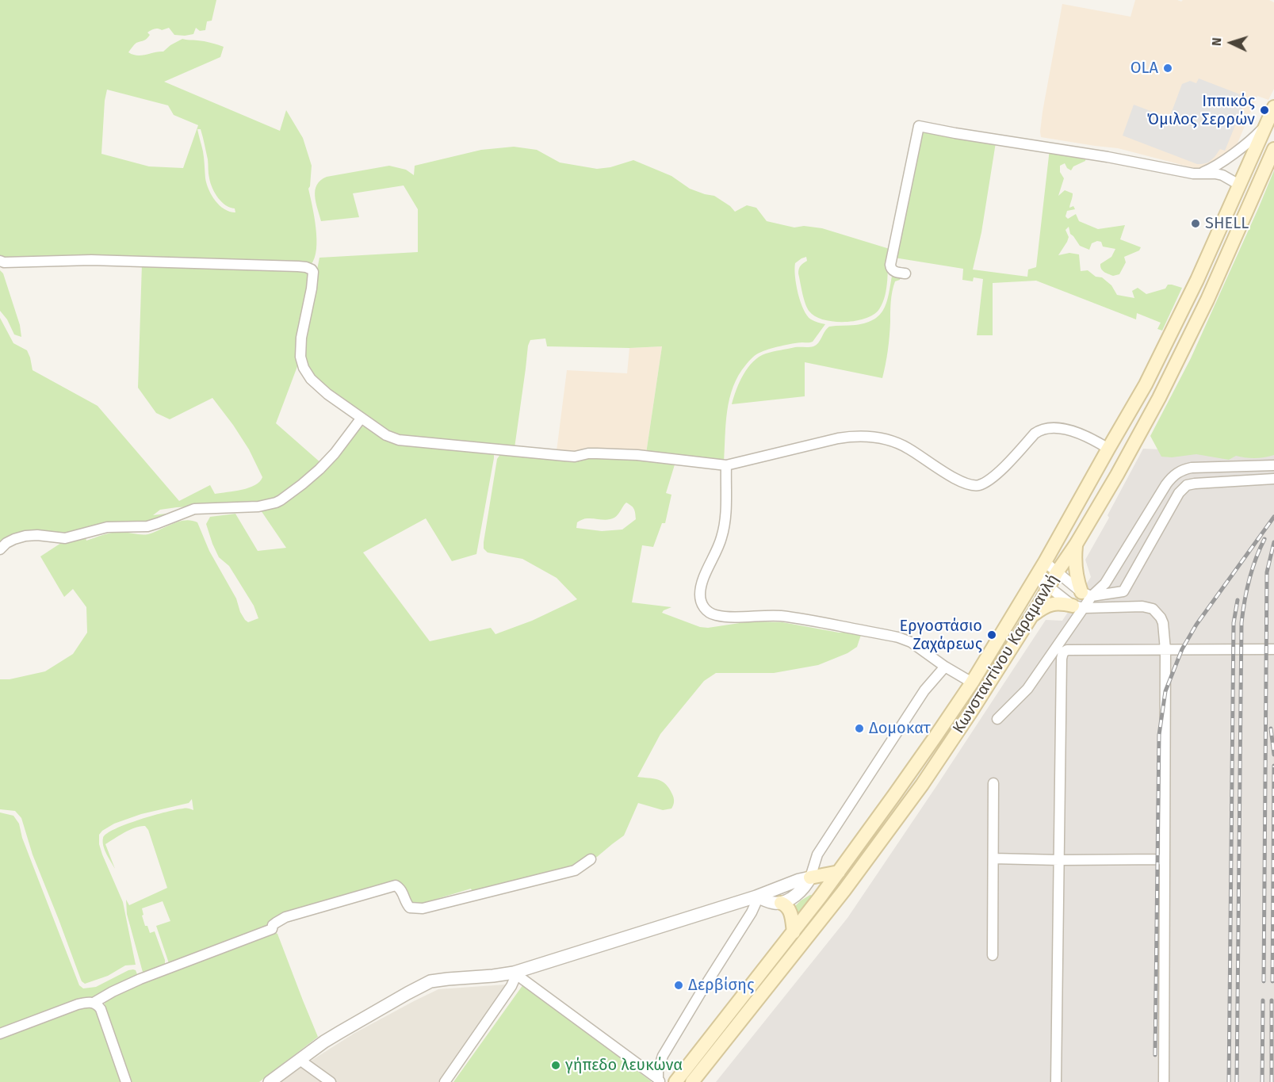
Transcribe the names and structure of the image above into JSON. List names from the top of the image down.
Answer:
{
  "streets": {
    "main road": ["Κωνσταντίνου Καραμανλή"]
  },
  "places": [
    "OLA",
    "Ιππικός Όμιλος Σερρών",
    "SHELL",
    "Εργοστάσιο Ζαχάρεως",
    "Δομοκατ",
    "Δερβίσης",
    "γήπεδο λευκώνα"
  ],
  "north": "left"
}
